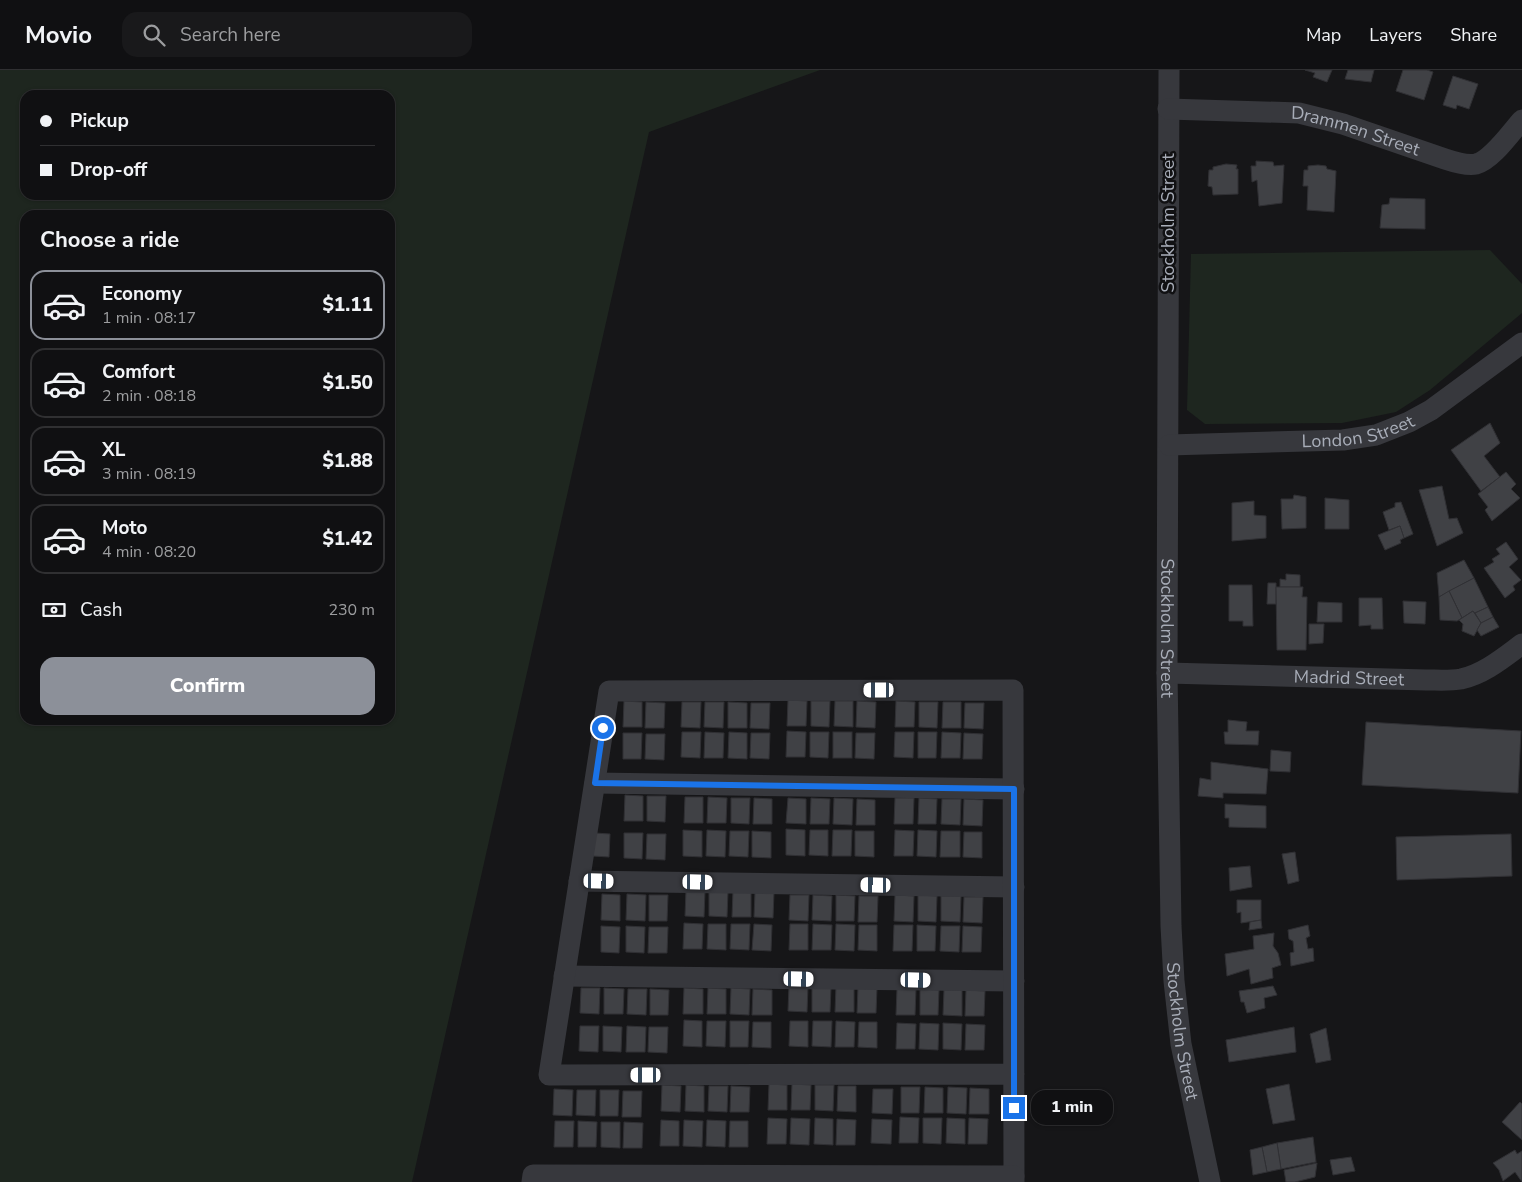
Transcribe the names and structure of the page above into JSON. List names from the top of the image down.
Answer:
{
  "streets": {
    "street": [
      "Drammen Street",
      "Stockholm Street",
      "London Street",
      "Madrid Street"
    ]
  },
  "crossings": [
    ["Drammen Street", "Stockholm Street"],
    ["Stockholm Street", "London Street"],
    ["Stockholm Street", "Madrid Street"]
  ],
  "page": {
    "header": "Movio",
    "search": "Search here",
    "nav": ["Map", "Layers", "Share"],
    "banner": ["Pickup", "Drop-off"],
    "heading": "Choose a ride",
    "list": [
      {
        "name": "Economy",
        "note": "1 min · 08:17",
        "value": "$1.11"
      },
      {
        "name": "Comfort",
        "note": "2 min · 08:18",
        "value": "$1.50"
      },
      {
        "name": "XL",
        "note": "3 min · 08:19",
        "value": "$1.88"
      },
      {
        "name": "Moto",
        "note": "4 min · 08:20",
        "value": "$1.42"
      }
    ],
    "pay": ["Cash", "230 m"],
    "buttons": "Confirm",
    "bubble": "1 min"
  }
}
